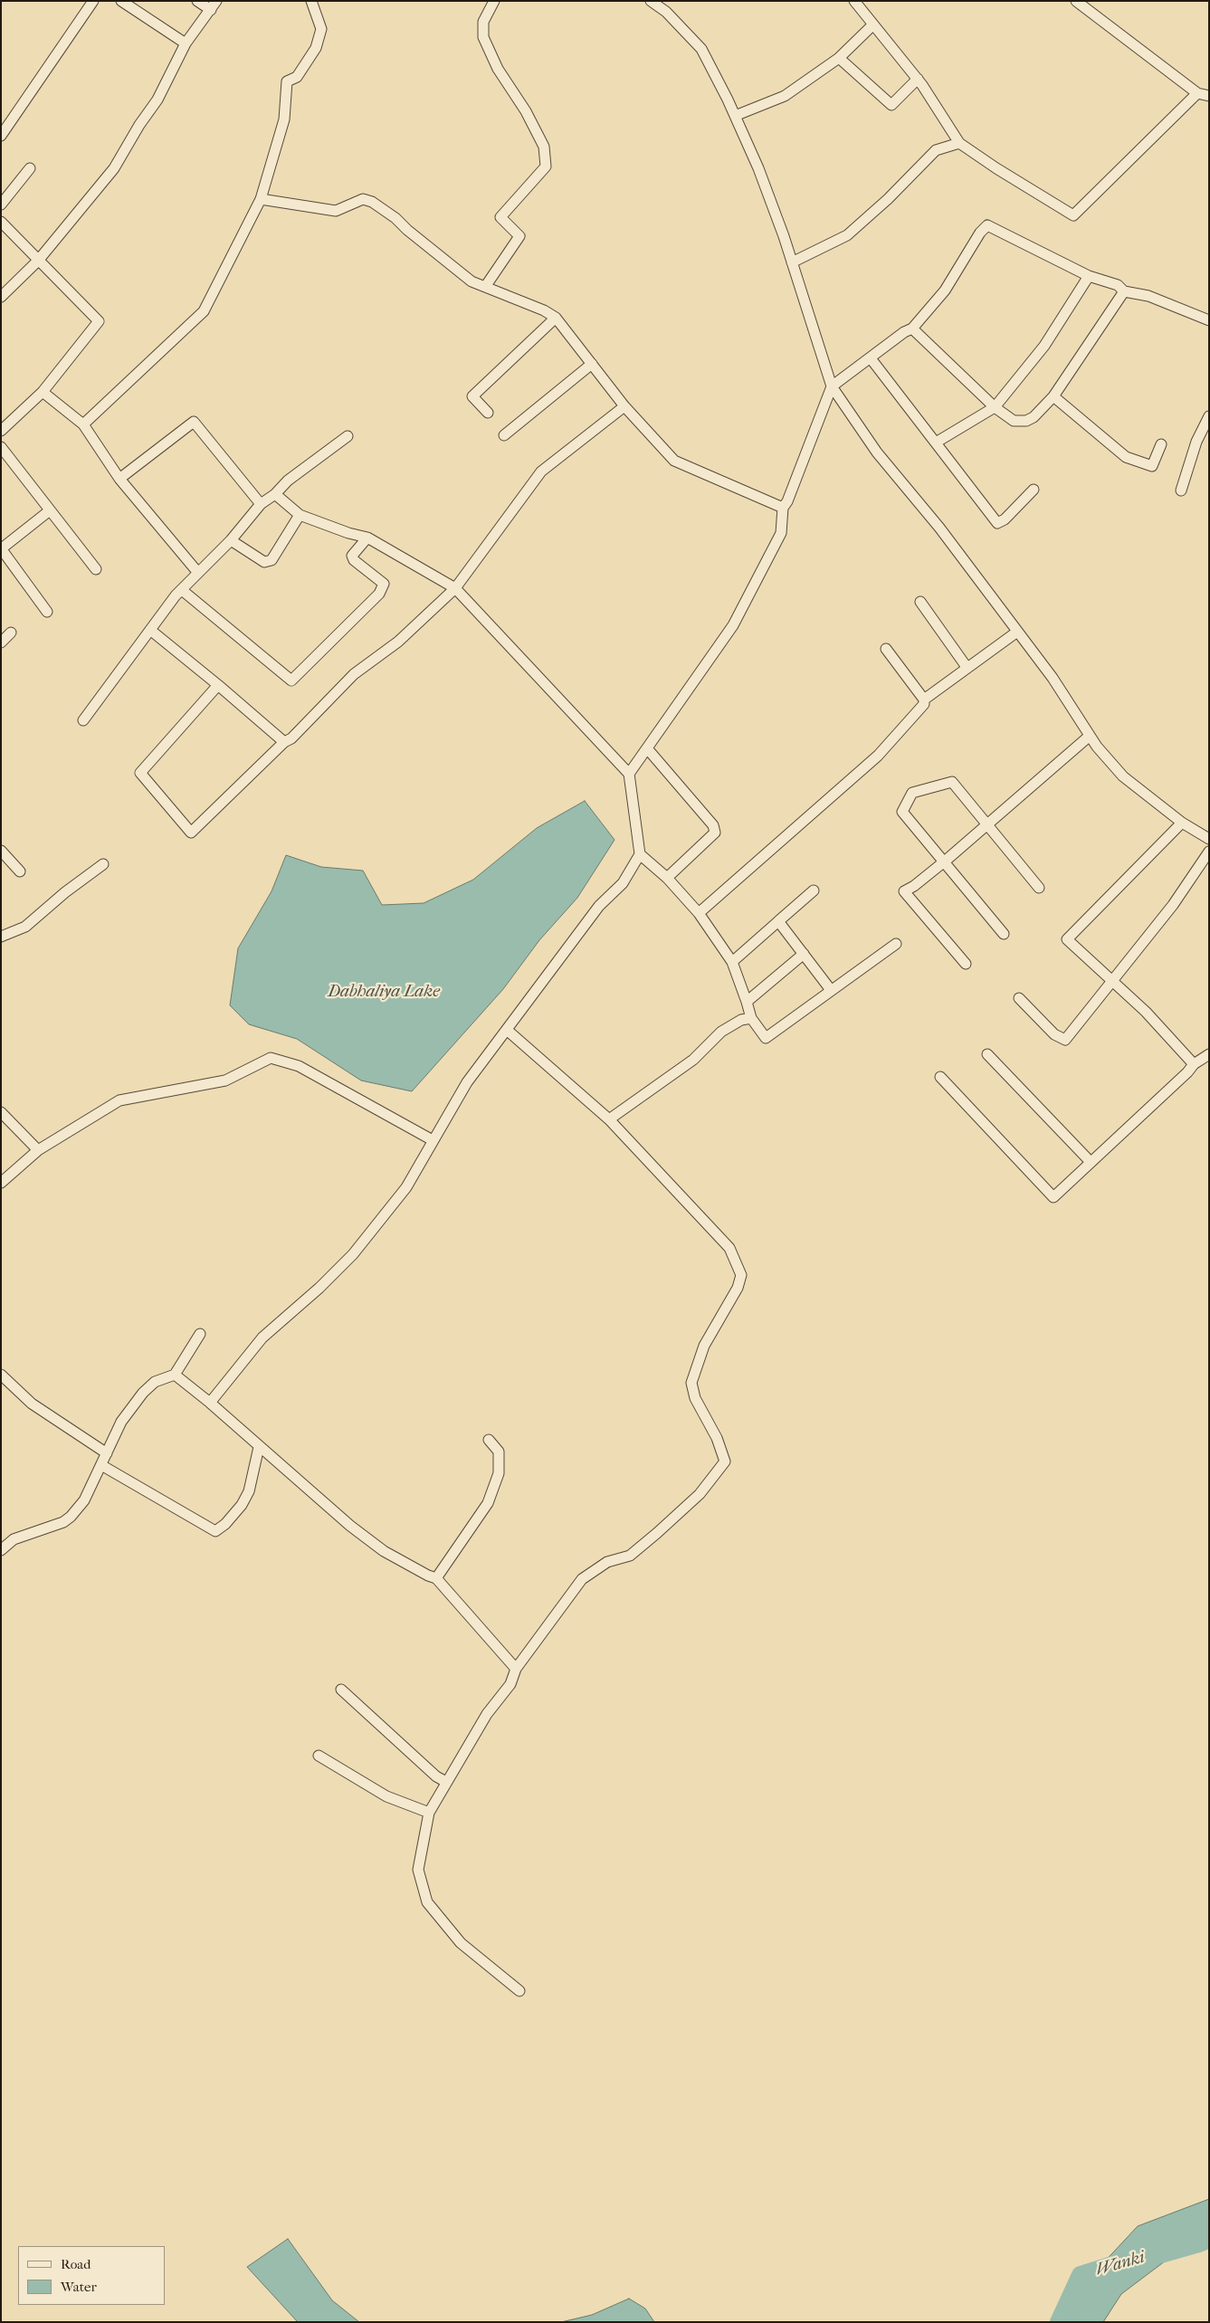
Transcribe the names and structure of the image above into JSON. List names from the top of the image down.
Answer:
{
  "water": ["Dabhaliya Lake", "Wanki"],
  "legend": ["Road", "Water"]
}
